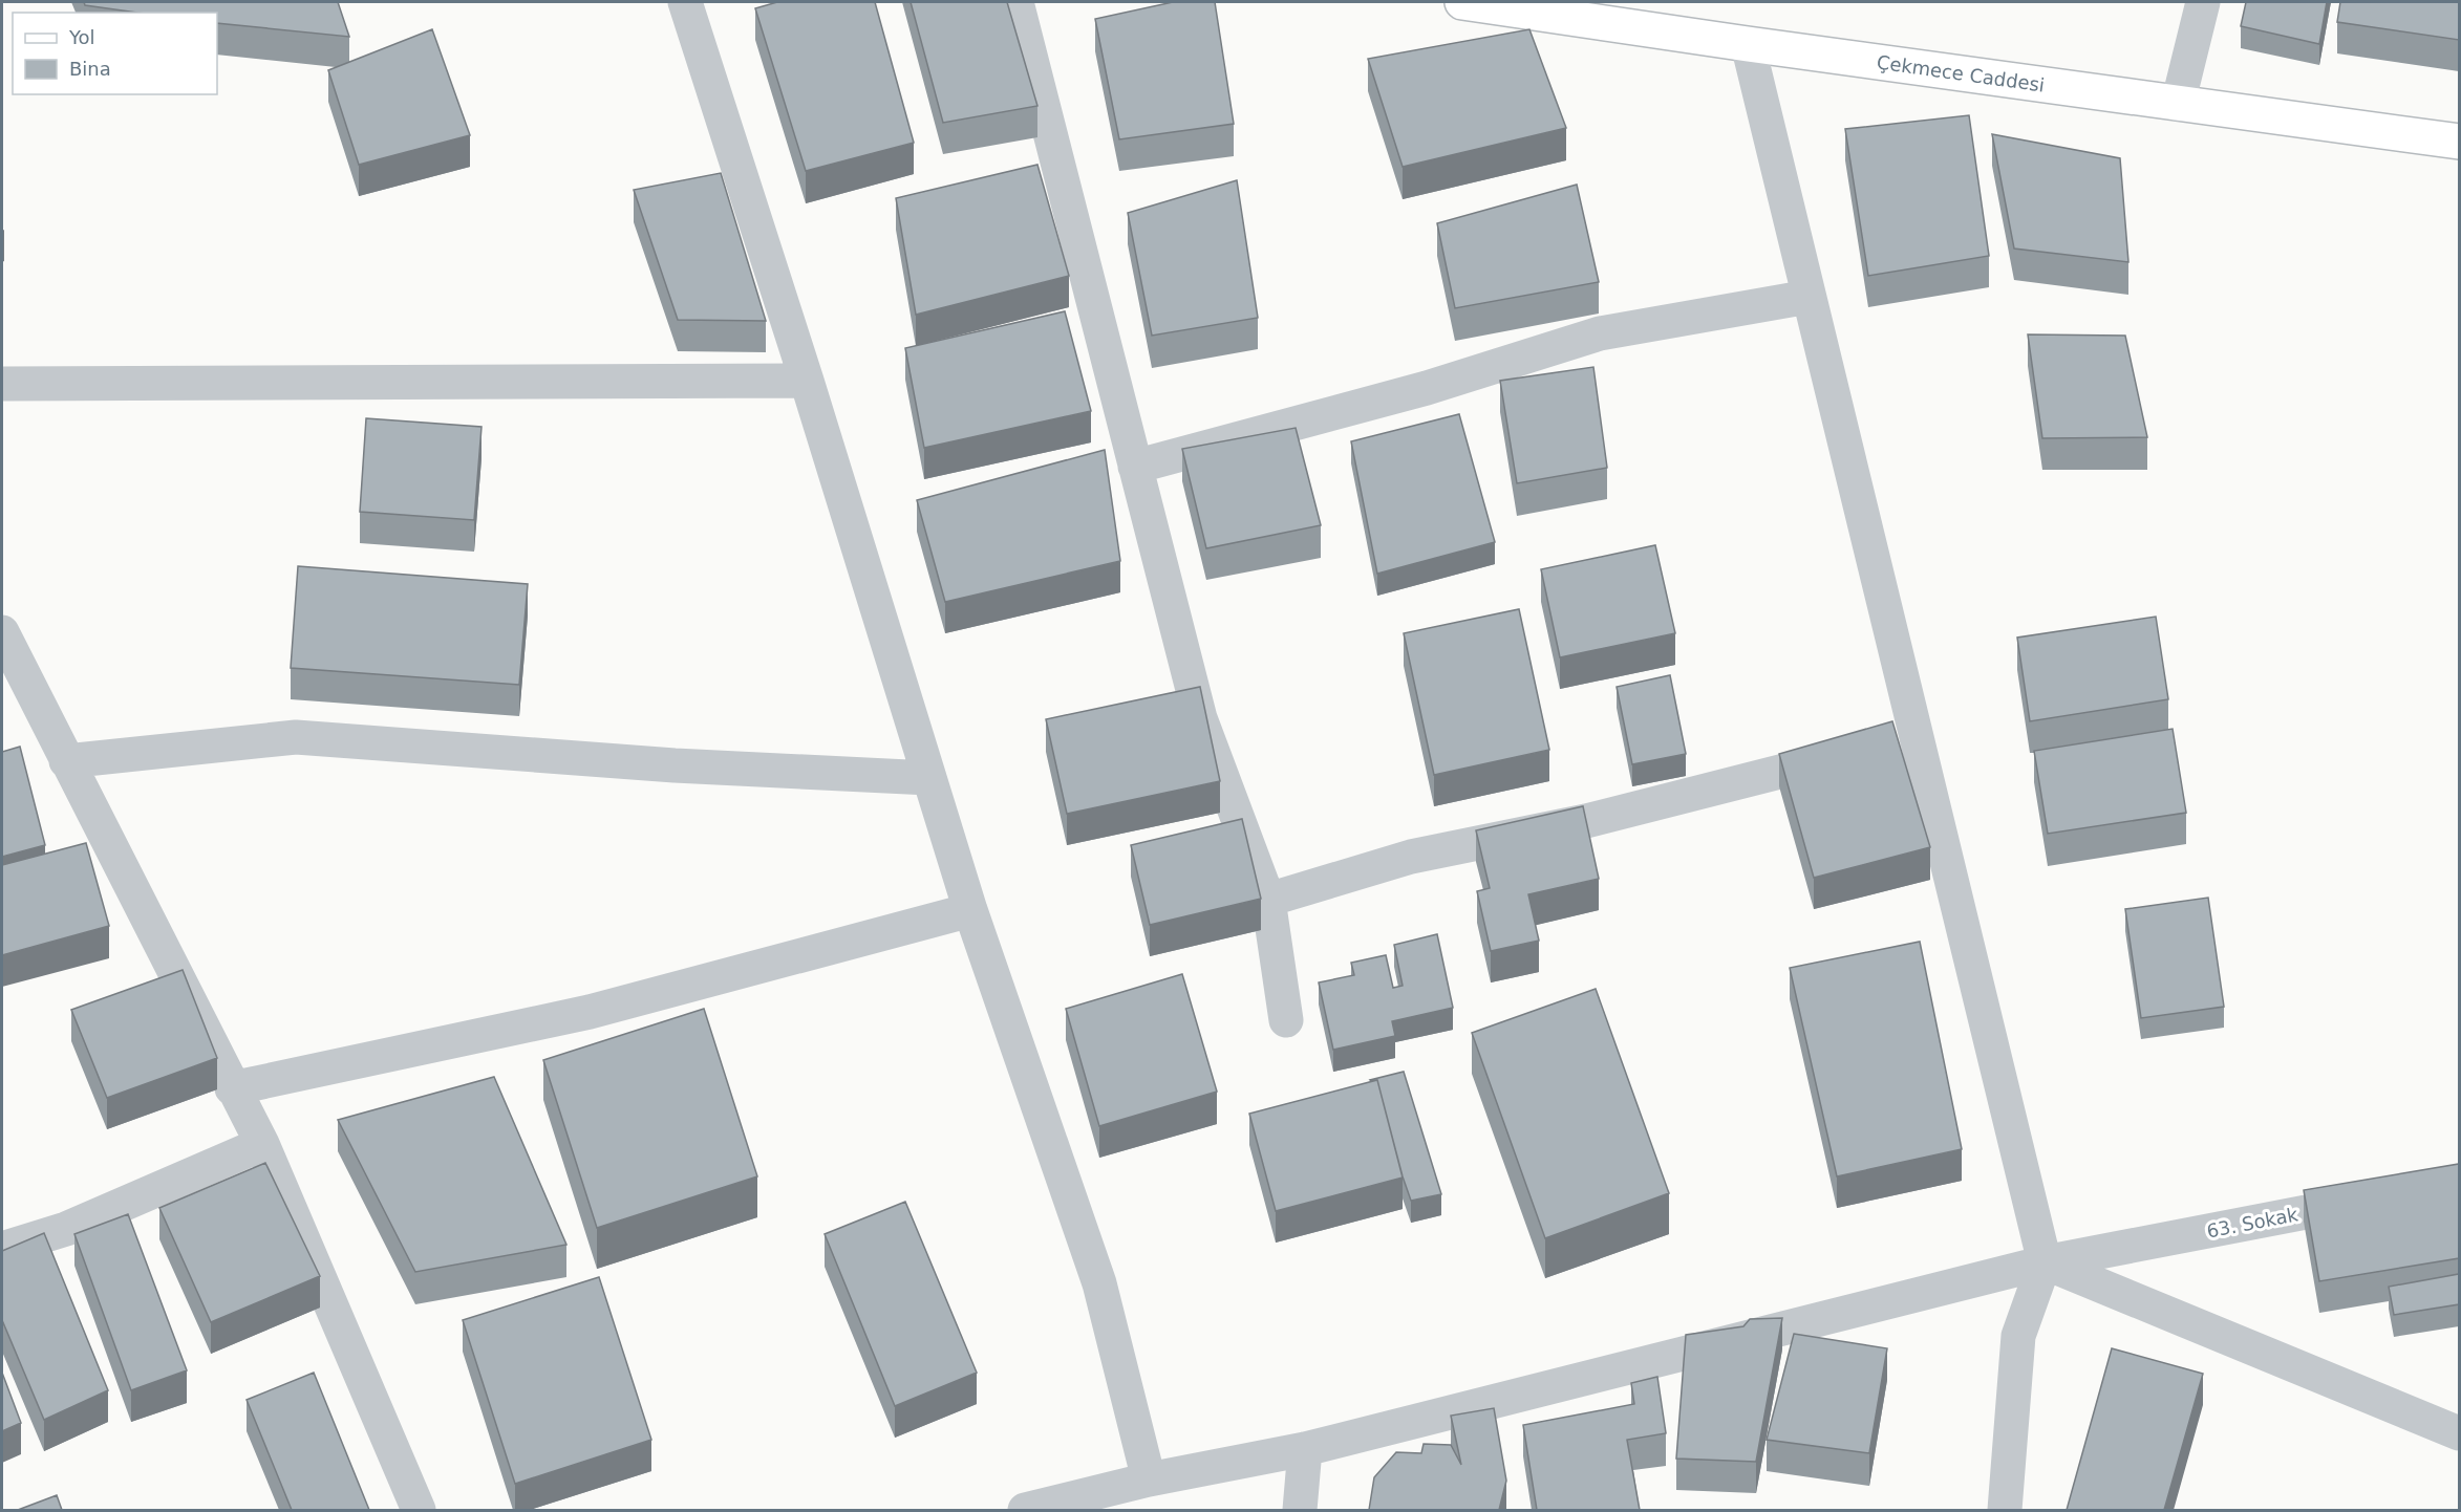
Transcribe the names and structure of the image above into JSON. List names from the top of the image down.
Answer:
{
  "streets": {
    "main road": ["Çekmece Caddesi"],
    "street": ["63. Sokak"]
  },
  "legend": ["Yol", "Bina"]
}
